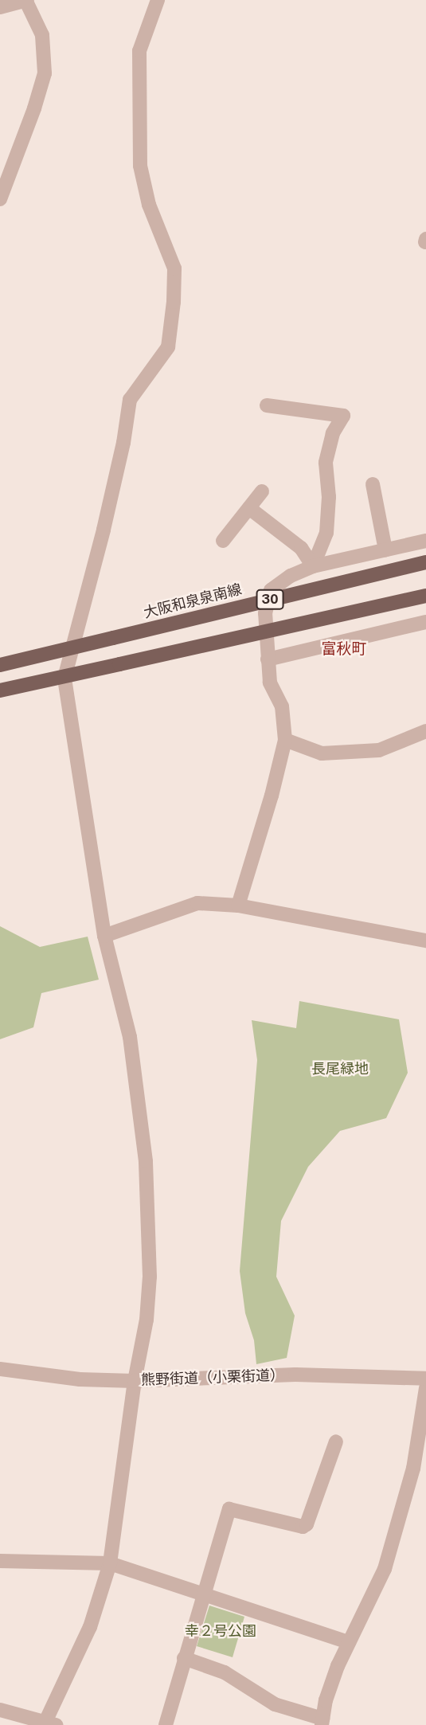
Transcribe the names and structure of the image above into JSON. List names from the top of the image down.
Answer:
{
  "streets": {
    "main road": ["30", "大阪和泉泉南線"],
    "street": ["熊野街道（小栗街道）"]
  },
  "districts": ["富秋町"],
  "parks": ["長尾緑地", "幸２号公園"]
}
